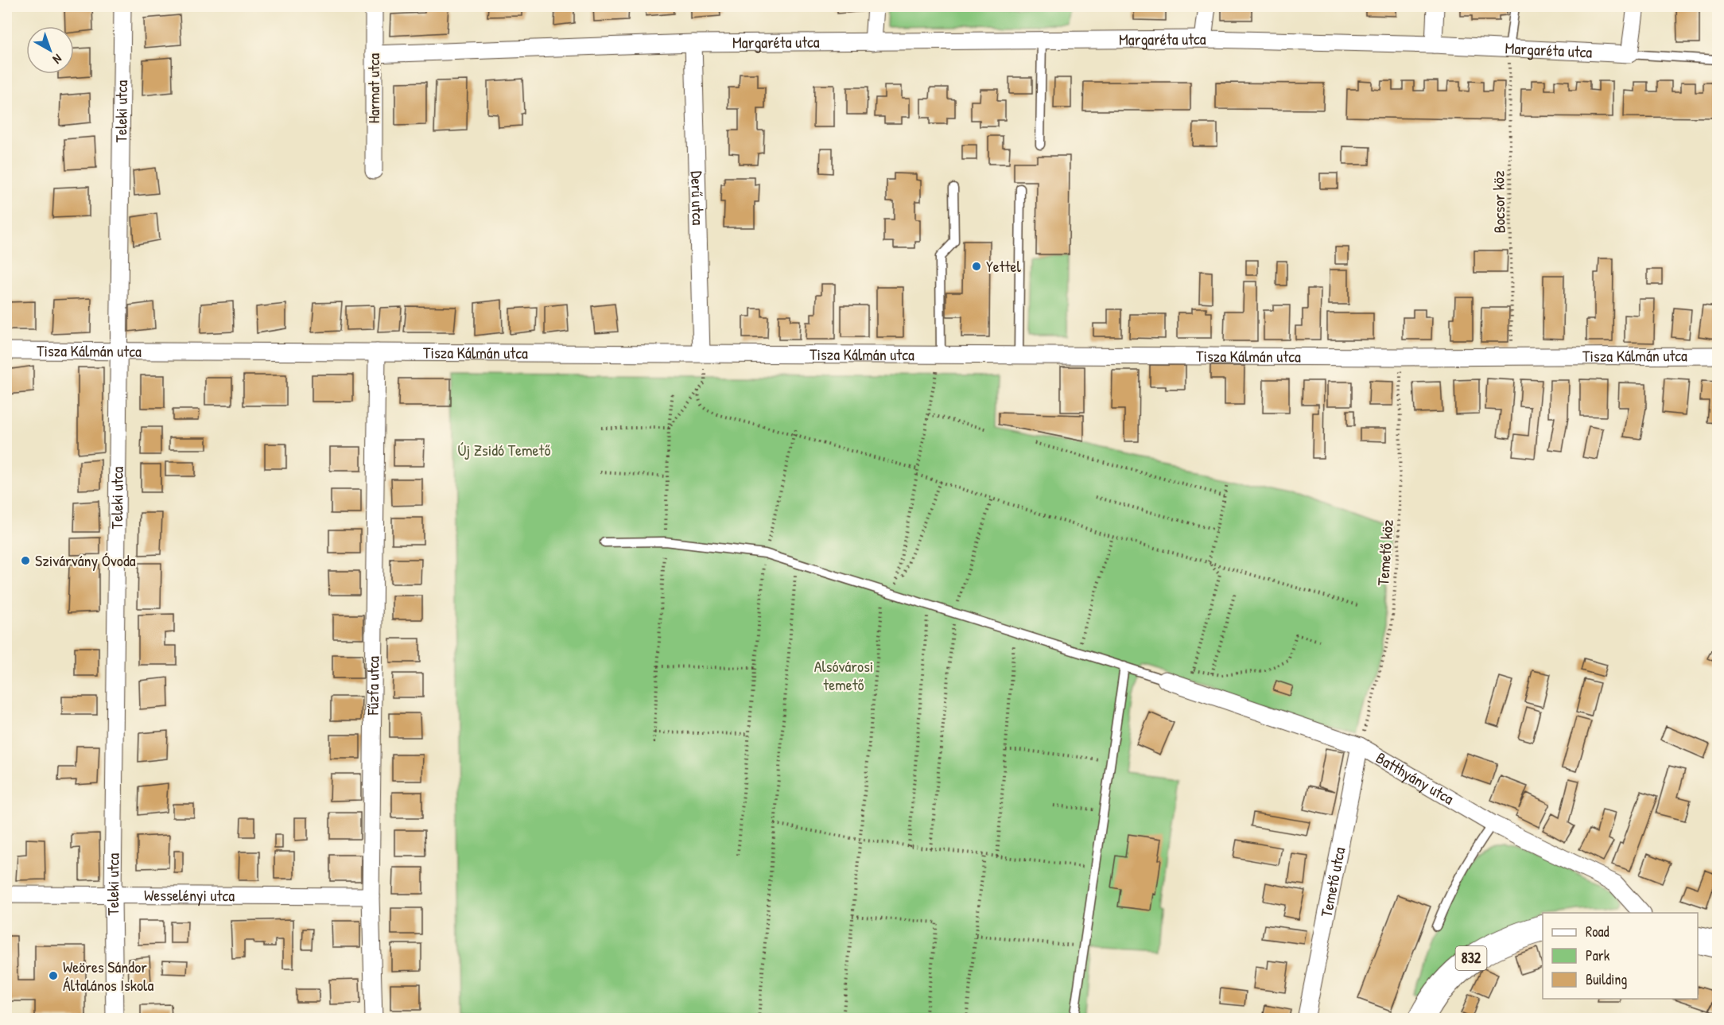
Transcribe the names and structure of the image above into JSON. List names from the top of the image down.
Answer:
{
  "streets": {
    "main road": ["832"],
    "street": [
      "Margaréta utca",
      "Harmat utca",
      "Teleki utca",
      "Derű utca",
      "Tisza Kálmán utca",
      "Fűzfa utca",
      "Batthyány utca",
      "Temető utca",
      "Wesselényi utca"
    ],
    "path": ["Bocsor köz", "Temető köz"]
  },
  "crossings": [
    ["Margaréta utca", "Harmat utca"],
    ["Margaréta utca", "Derű utca"],
    ["Margaréta utca", "Bocsor köz"],
    ["Teleki utca", "Tisza Kálmán utca"],
    ["Teleki utca", "Wesselényi utca"],
    ["Derű utca", "Tisza Kálmán utca"],
    ["Bocsor köz", "Tisza Kálmán utca"],
    ["Tisza Kálmán utca", "Temető köz"],
    ["Tisza Kálmán utca", "Fűzfa utca"],
    ["Temető köz", "Batthyány utca"],
    ["Temető köz", "Temető utca"],
    ["Fűzfa utca", "Wesselényi utca"],
    ["Batthyány utca", "Temető utca"]
  ],
  "parks": ["Új Zsidó Temető", "Alsóvárosi temető"],
  "places": ["Yettel", "Szivárvány Óvoda", "Weöres Sándor Általános Iskola"],
  "legend": ["Road", "Park", "Building"],
  "north": "bottom right"
}
